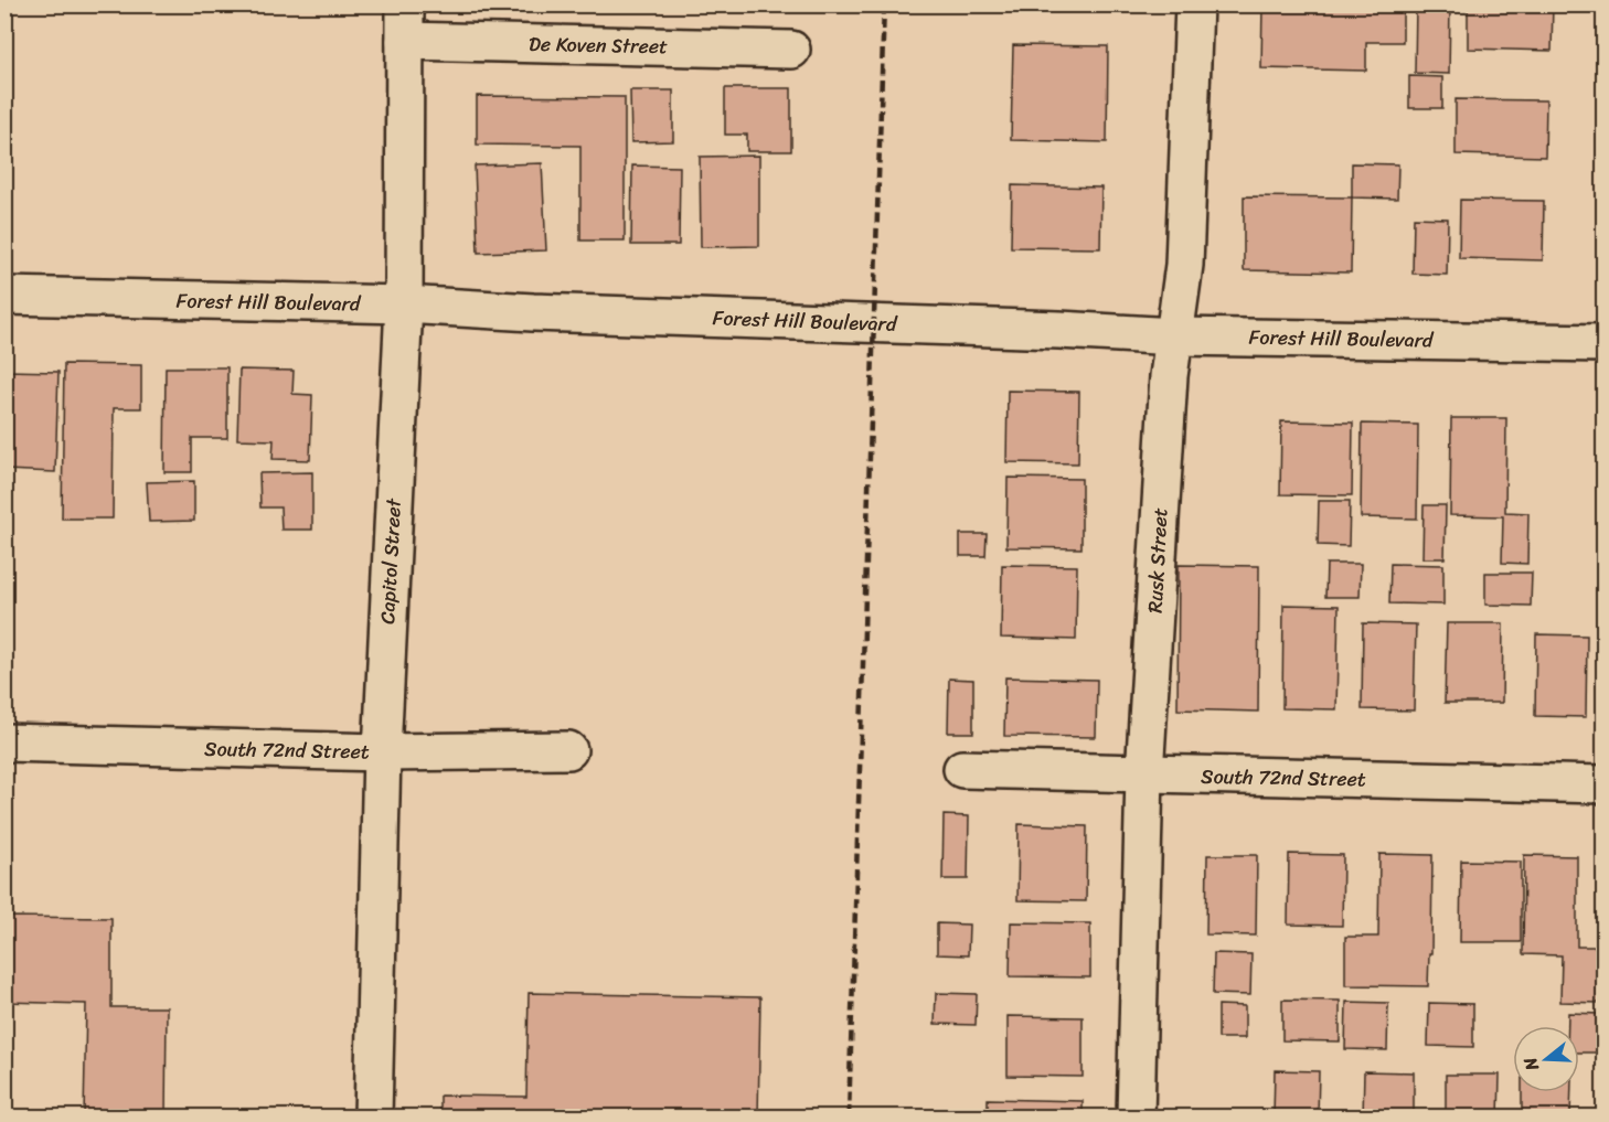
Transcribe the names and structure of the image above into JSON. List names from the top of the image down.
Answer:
{
  "streets": {
    "street": [
      "De Koven Street",
      "Forest Hill Boulevard",
      "Rusk Street",
      "Capitol Street",
      "South 72nd Street"
    ]
  },
  "crossings": [
    ["De Koven Street", "Capitol Street"],
    ["Forest Hill Boulevard", "Rusk Street"],
    ["Forest Hill Boulevard", "Capitol Street"],
    ["Rusk Street", "South 72nd Street"],
    ["Capitol Street", "South 72nd Street"]
  ],
  "north": "left"
}
